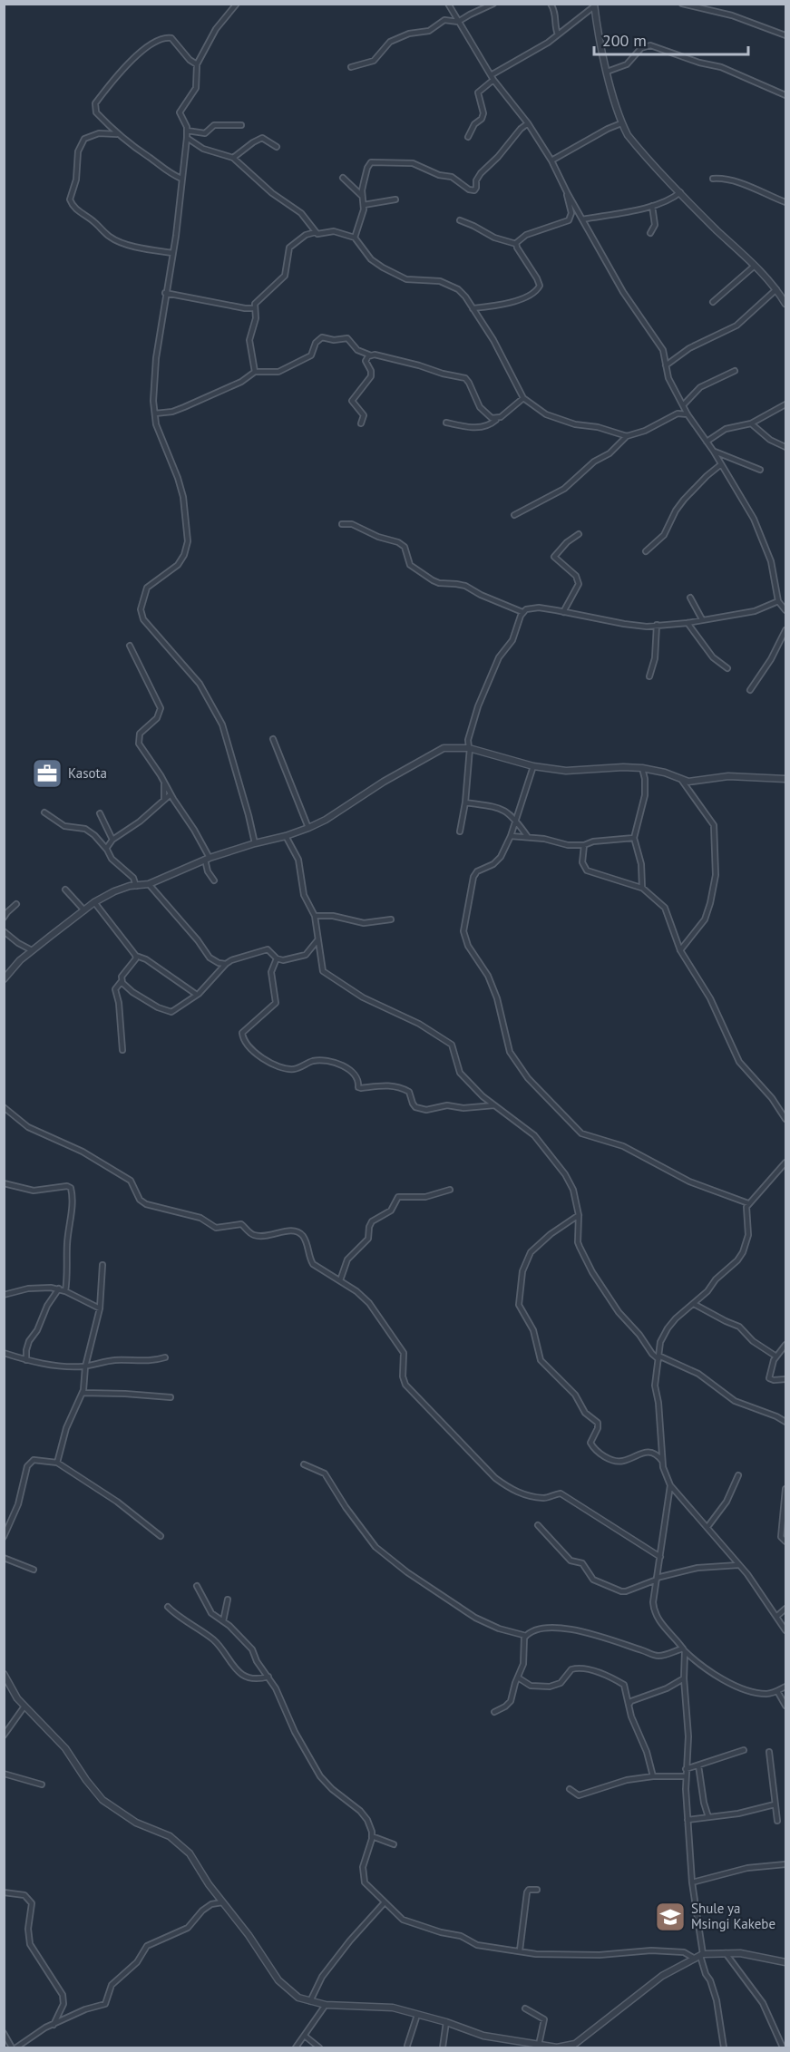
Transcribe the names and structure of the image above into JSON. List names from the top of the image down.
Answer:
{
  "places": {
    "office": ["Kasota"],
    "school or university": ["Shule ya Msingi Kakebe"]
  },
  "scale_bar": "200 m"
}
